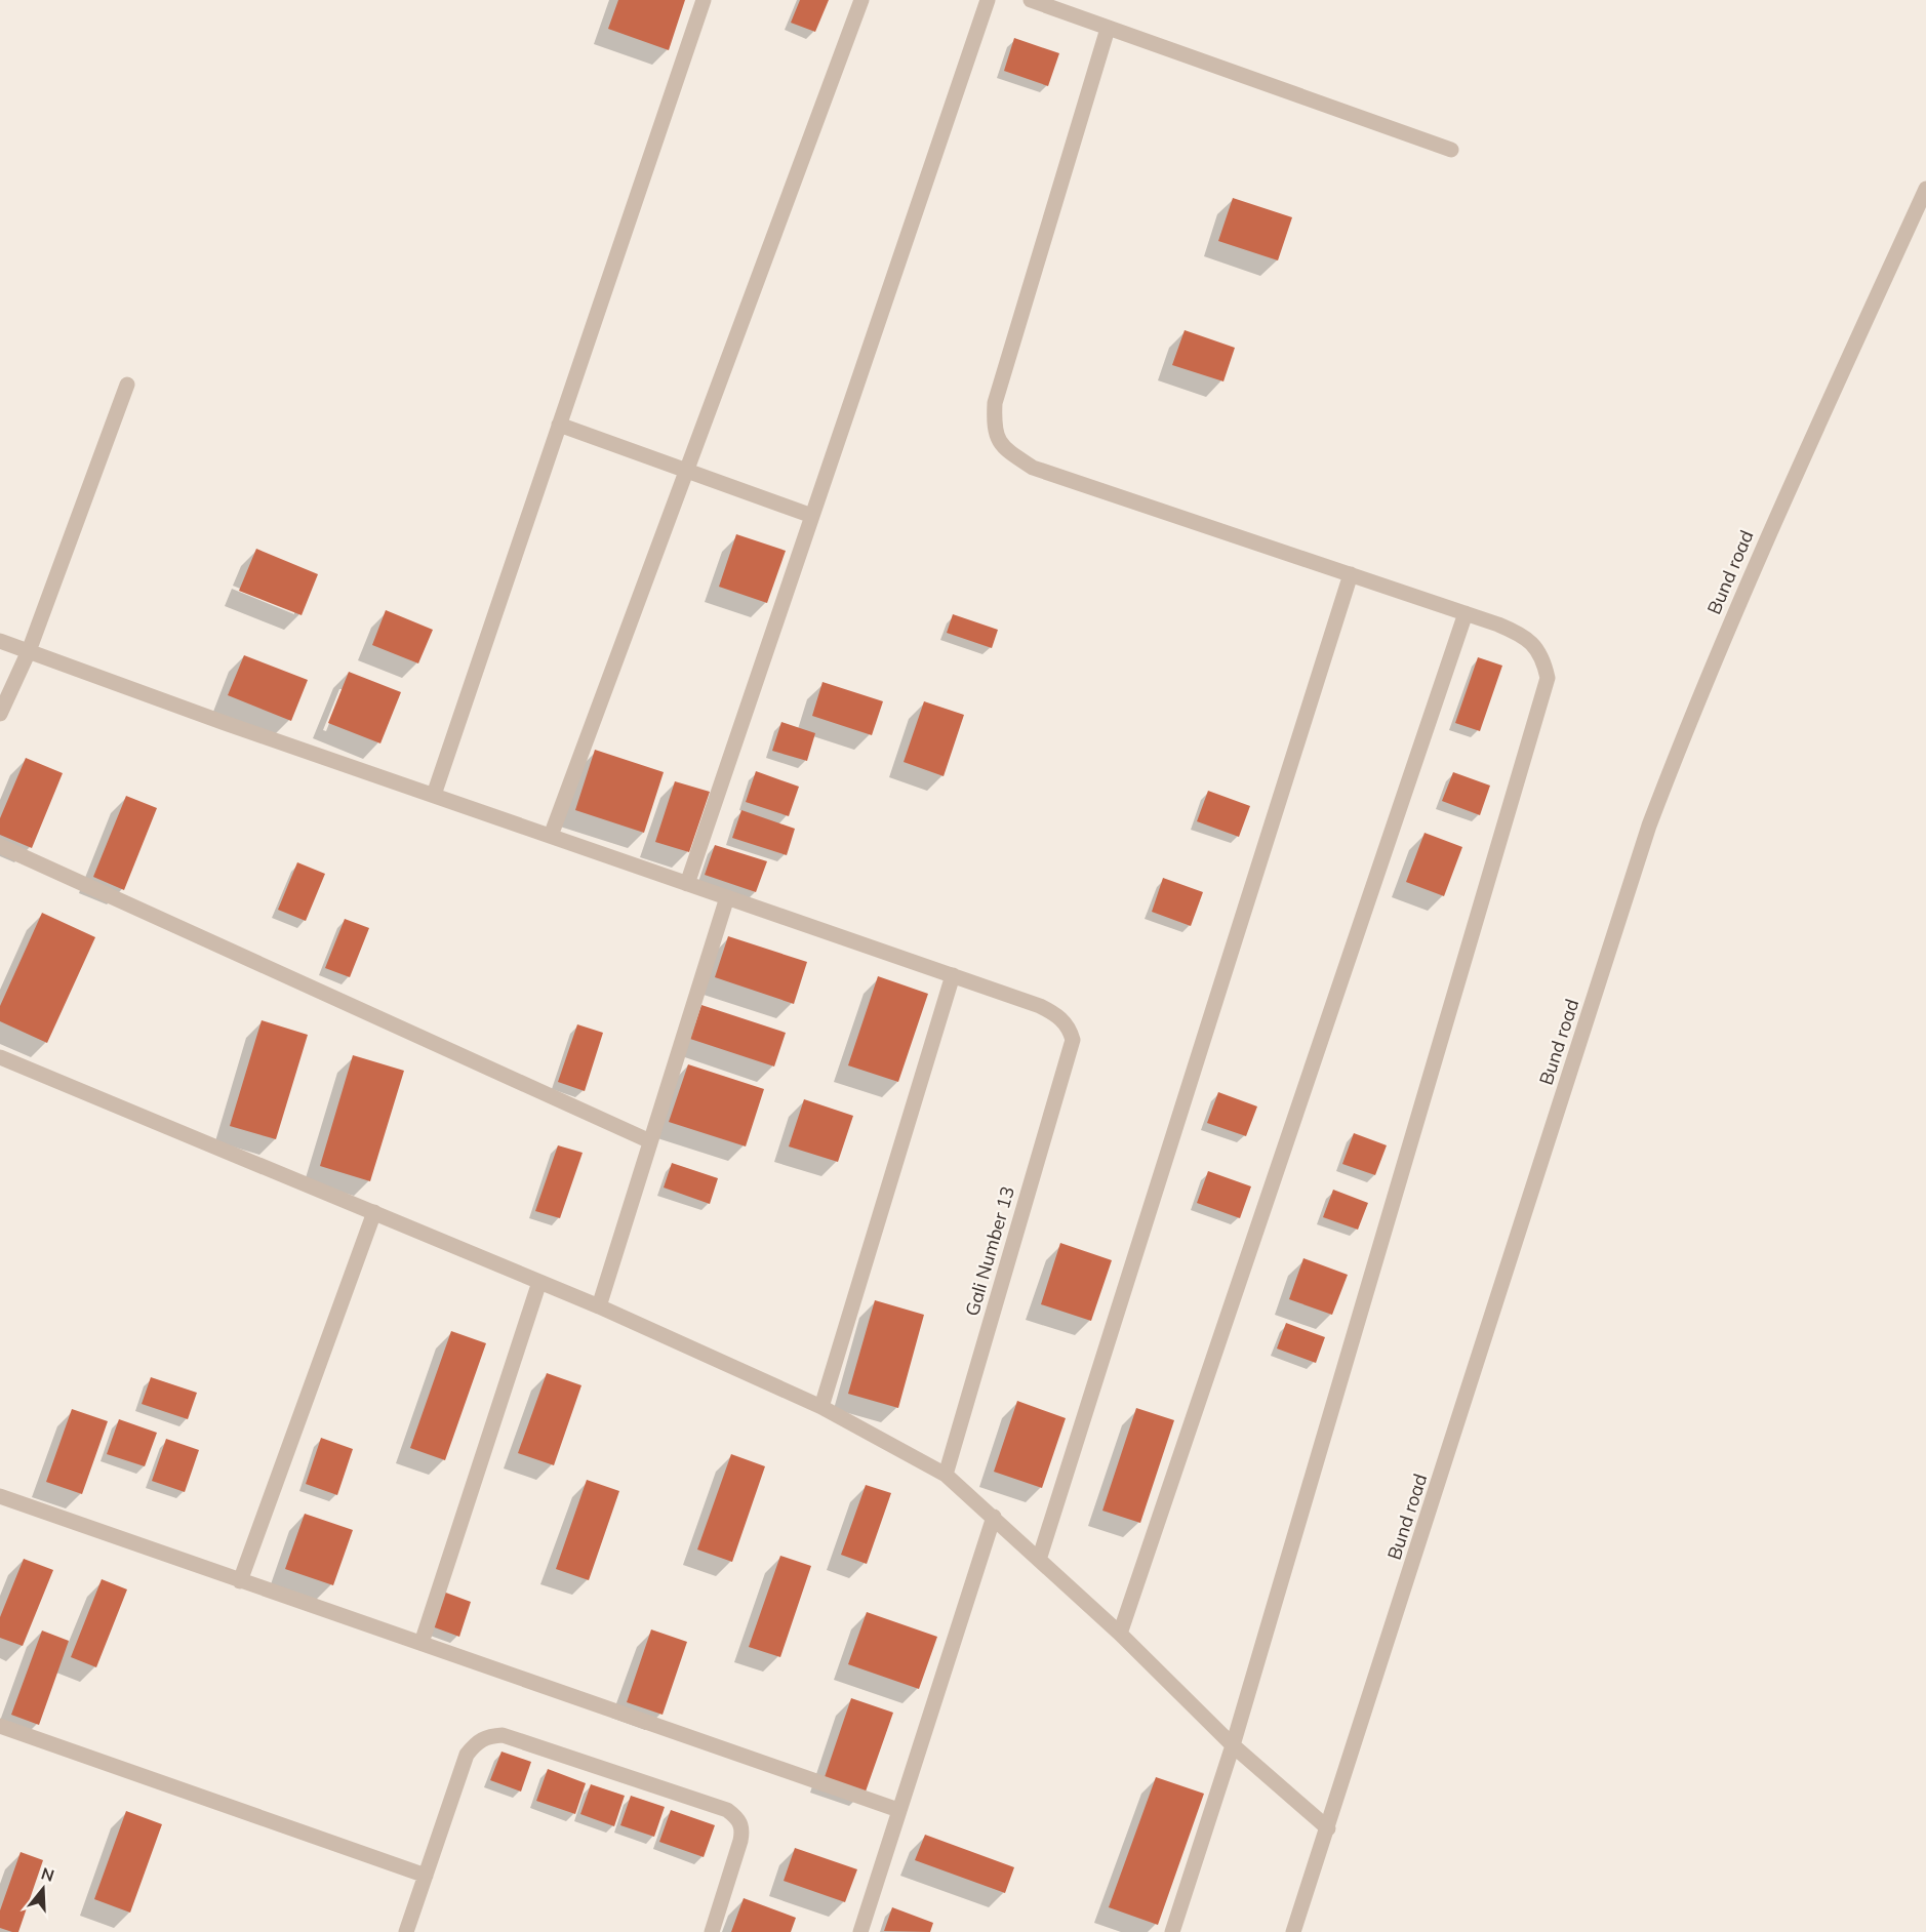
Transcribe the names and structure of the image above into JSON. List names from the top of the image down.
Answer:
{
  "streets": {
    "street": ["Bund road", "Gali Number 13"]
  },
  "north": "top"
}
